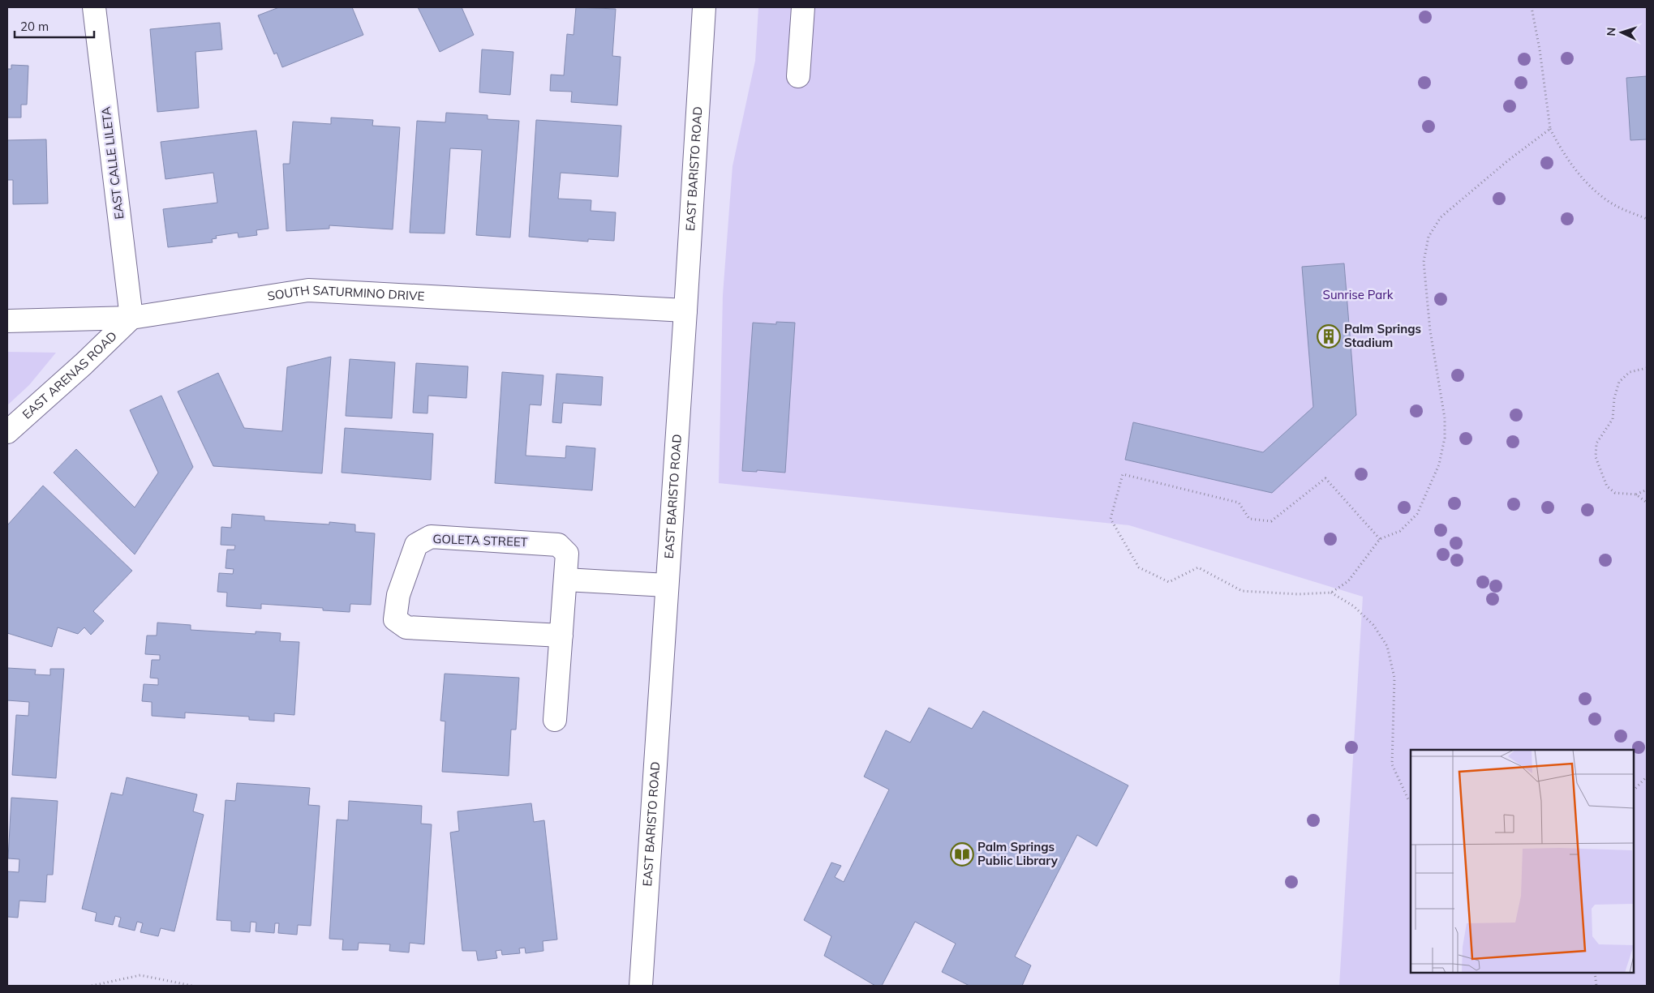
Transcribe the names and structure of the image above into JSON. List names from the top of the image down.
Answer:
{
  "streets": {
    "street": [
      "EAST CALLE LILETA",
      "EAST BARISTO ROAD",
      "SOUTH SATURMINO DRIVE",
      "EAST ARENAS ROAD",
      "GOLETA STREET"
    ]
  },
  "crossings": [
    ["EAST CALLE LILETA", "SOUTH SATURMINO DRIVE"],
    ["EAST CALLE LILETA", "EAST ARENAS ROAD"],
    ["EAST BARISTO ROAD", "SOUTH SATURMINO DRIVE"],
    ["SOUTH SATURMINO DRIVE", "EAST ARENAS ROAD"]
  ],
  "parks": ["Sunrise Park"],
  "places": {
    "building": ["Palm Springs Stadium"],
    "library": ["Palm Springs Public Library"]
  },
  "scale_bar": "20 m",
  "north": "left"
}
